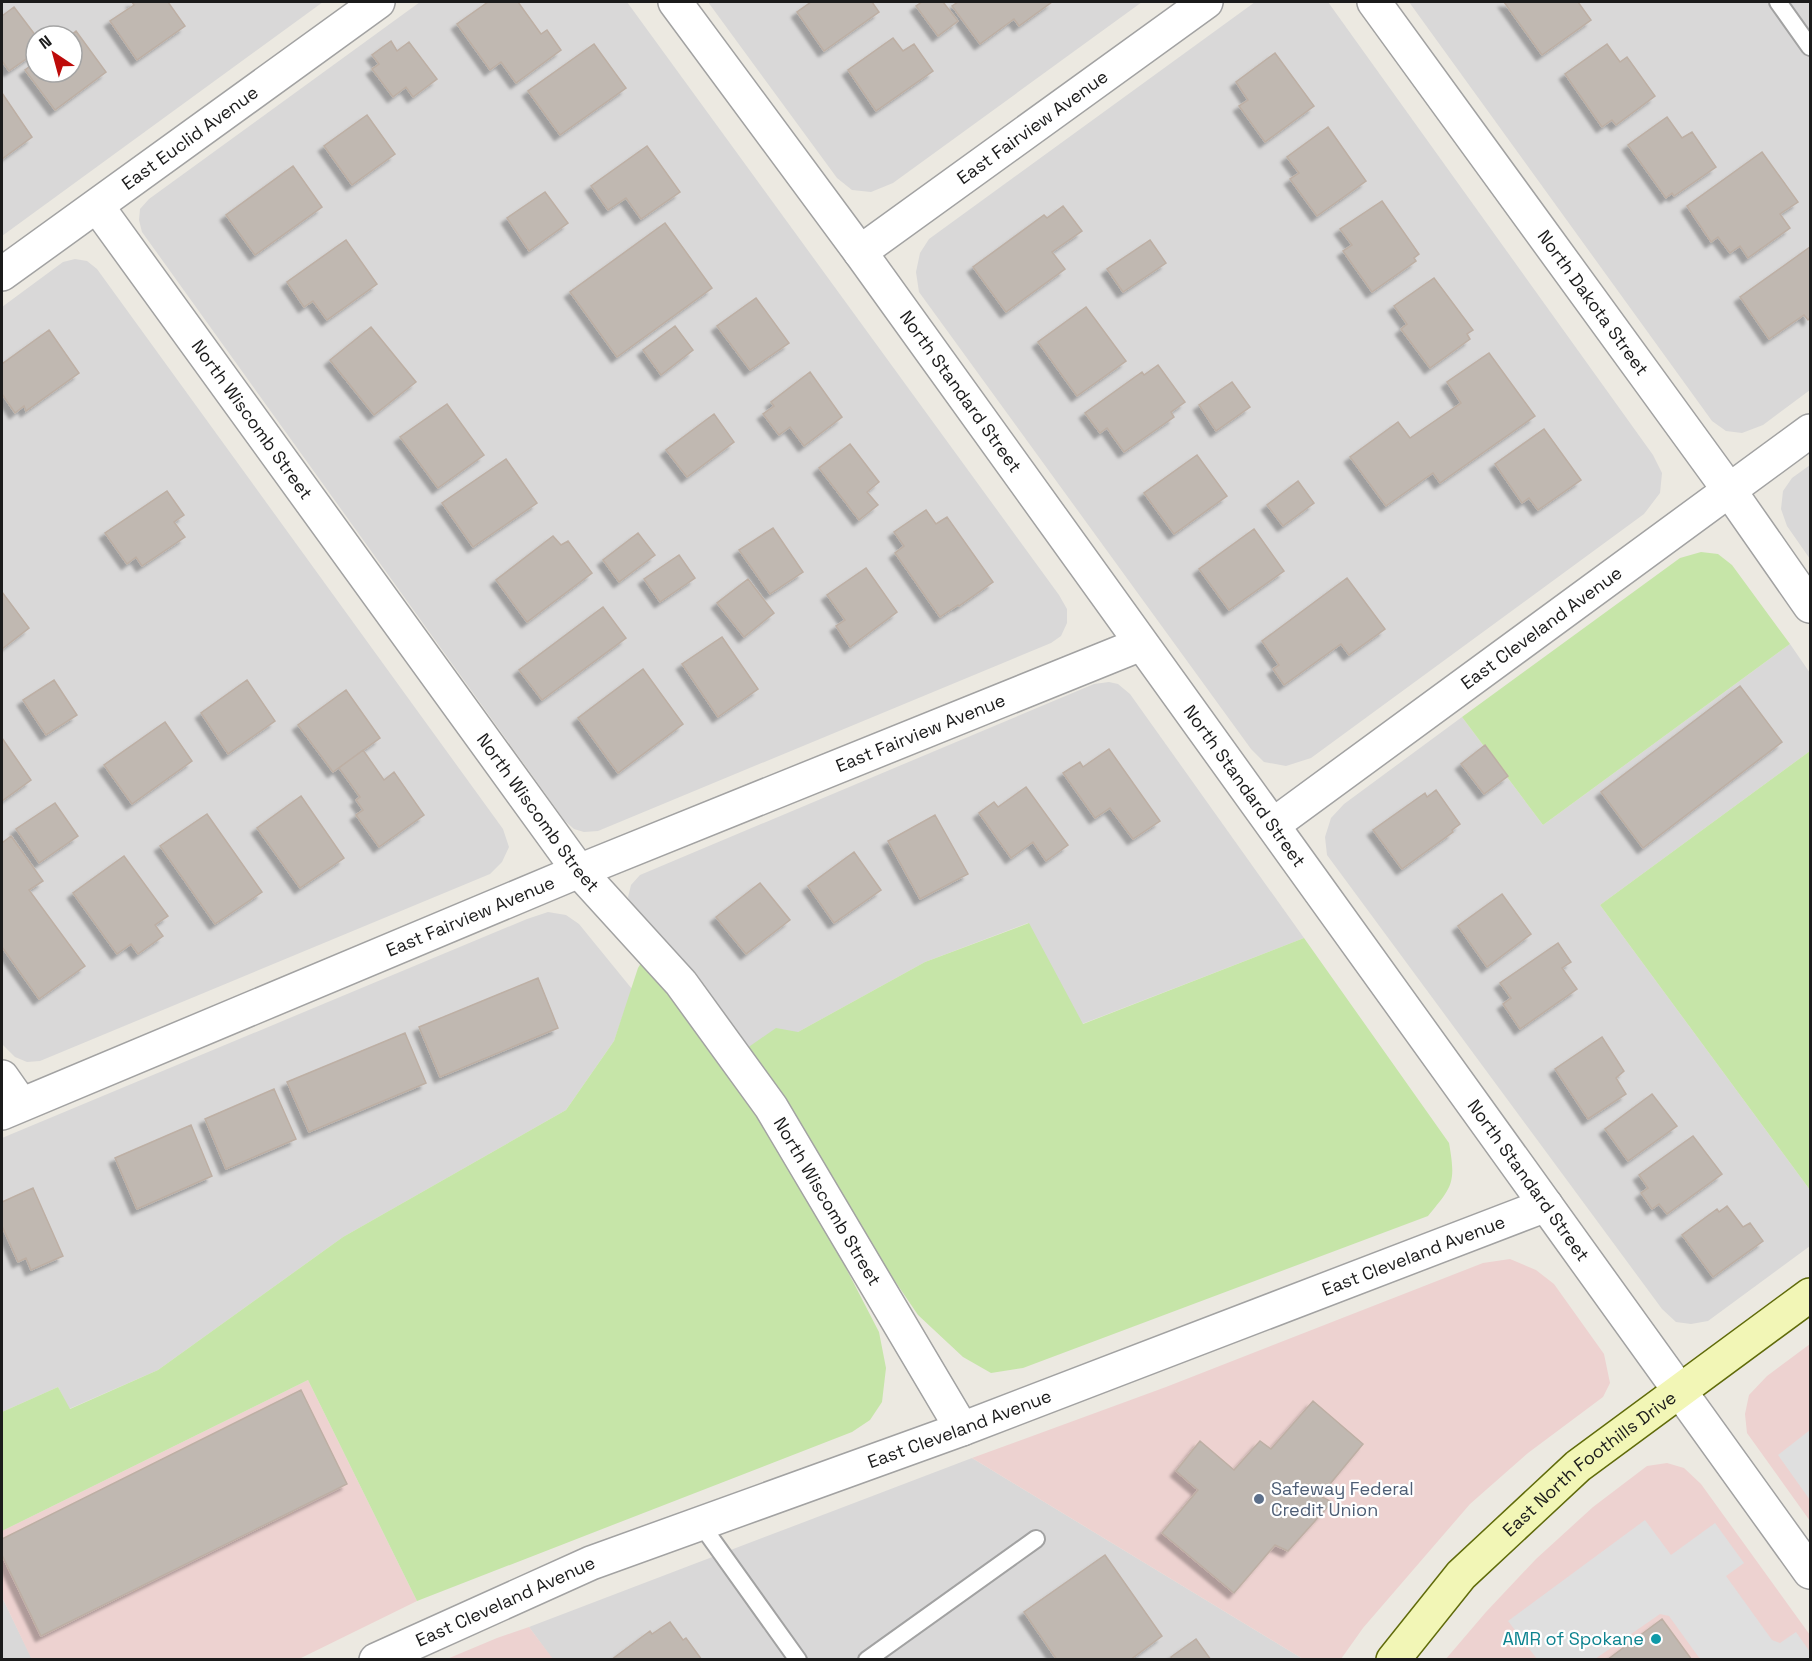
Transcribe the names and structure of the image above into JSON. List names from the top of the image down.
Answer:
{
  "streets": {
    "main road": ["East North Foothills Drive"],
    "street": [
      "East Fairview Avenue",
      "East Euclid Avenue",
      "North Dakota Street",
      "North Standard Street",
      "North Wiscomb Street",
      "East Cleveland Avenue"
    ]
  },
  "crossings": [
    ["East Fairview Avenue", "North Standard Street"],
    ["East Fairview Avenue", "North Wiscomb Street"],
    ["East Euclid Avenue", "North Wiscomb Street"],
    ["North Dakota Street", "East Cleveland Avenue"],
    ["North Standard Street", "East Cleveland Avenue"],
    ["North Standard Street", "East North Foothills Drive"],
    ["North Wiscomb Street", "East Cleveland Avenue"]
  ],
  "places": ["Safeway Federal Credit Union", "AMR of Spokane"],
  "north": "top left"
}
